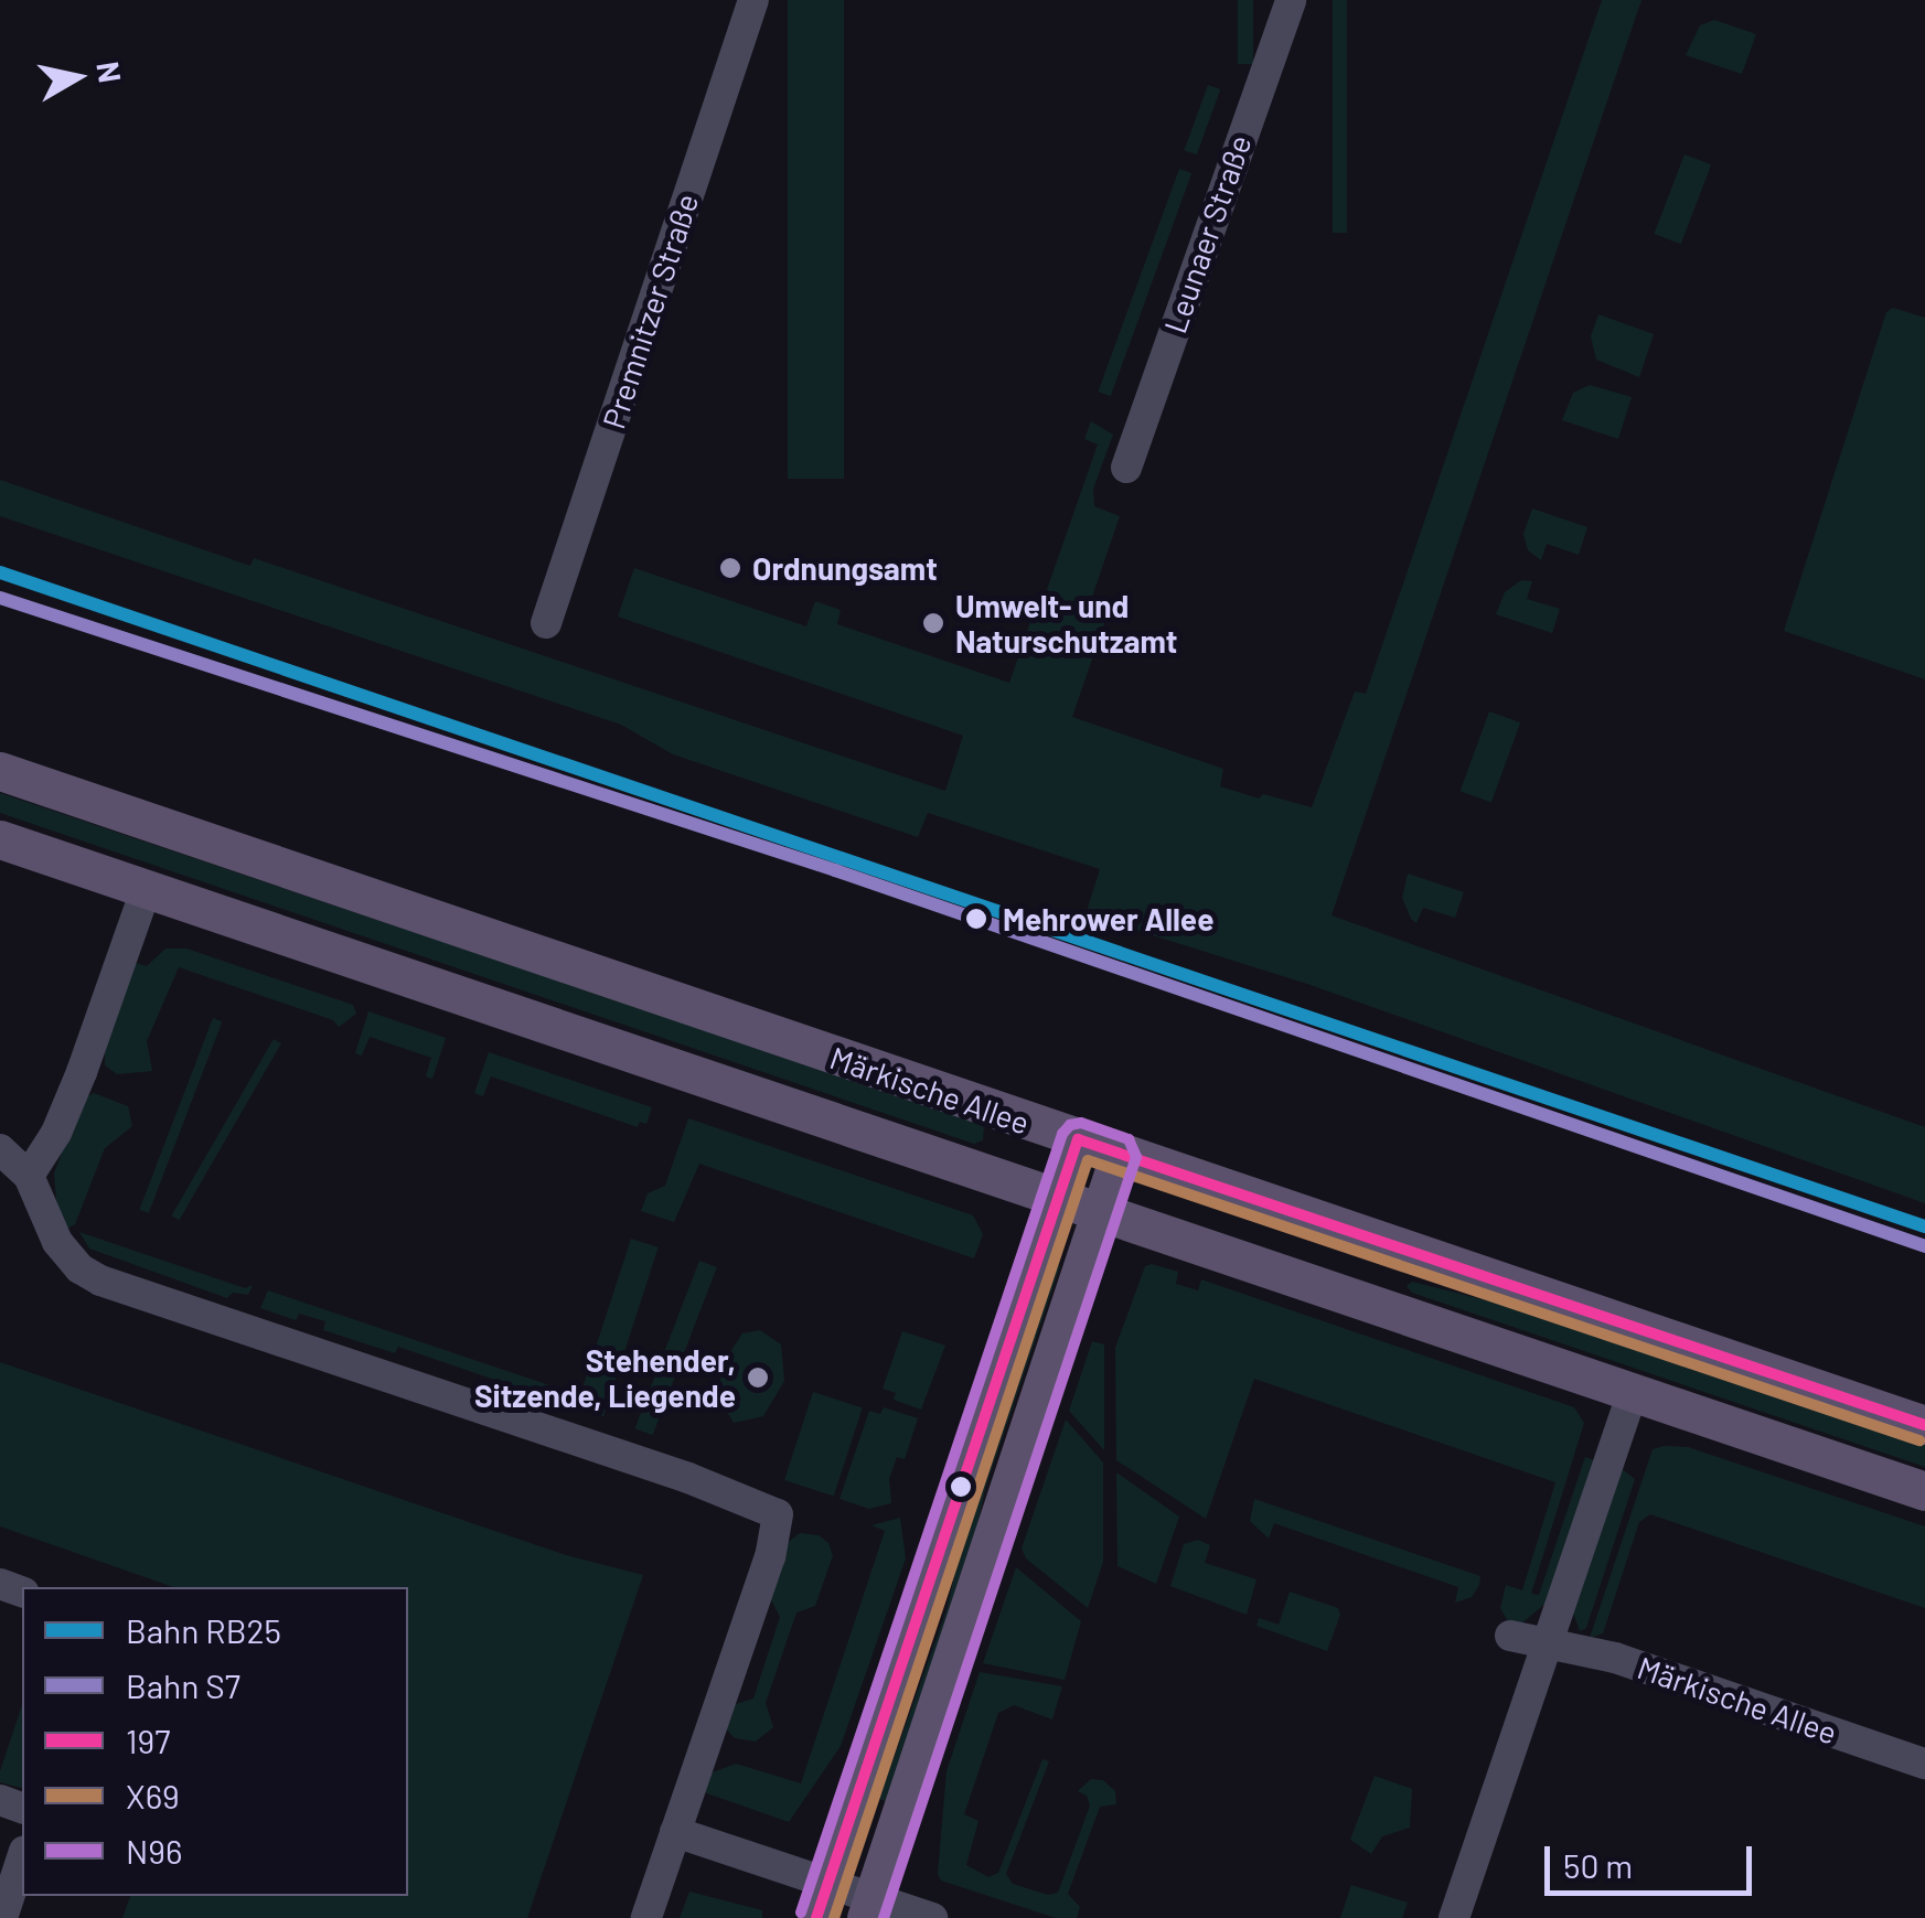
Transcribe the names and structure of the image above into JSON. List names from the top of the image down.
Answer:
{
  "streets": {
    "main road": ["Märkische Allee"],
    "street": ["Leunaer Straße", "Premnitzer Straße"]
  },
  "places": [
    "Ordnungsamt",
    "Umwelt- und Naturschutzamt",
    "Mehrower Allee",
    "Stehender, Sitzende, Liegende"
  ],
  "lines": [
    "rail line RB25",
    "rail line S7",
    "transit line N96",
    "transit line 197",
    "transit line X69"
  ],
  "legend": [
    "Bahn RB25",
    "Bahn S7",
    "197",
    "X69",
    "N96"
  ],
  "scale_bar": "50 m",
  "north": "right"
}
